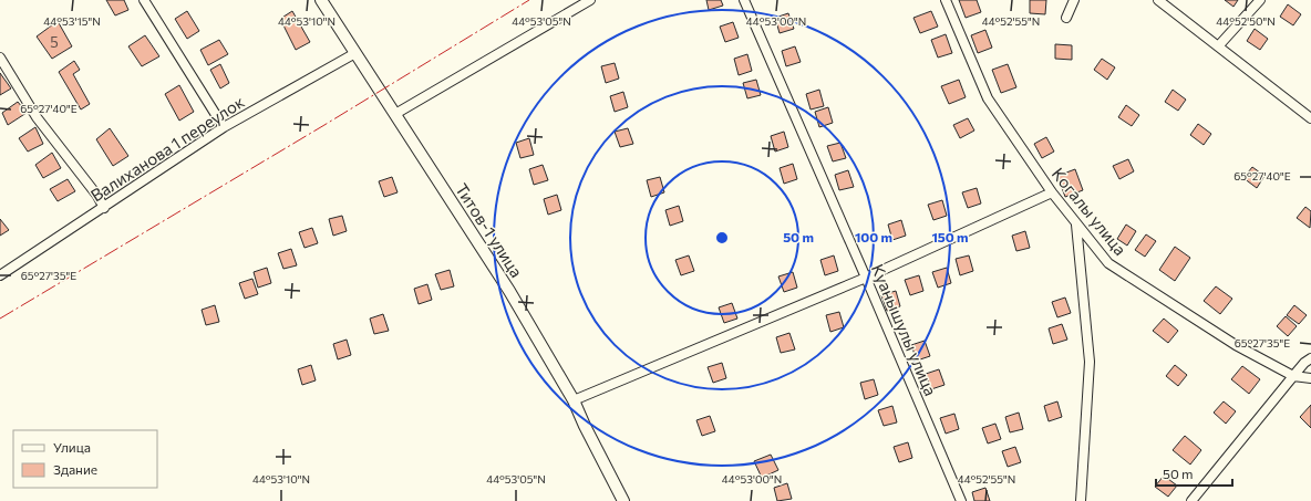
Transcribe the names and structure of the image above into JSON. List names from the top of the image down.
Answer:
{
  "streets": {
    "street": [
      "Валиханова 1 переулок",
      "Когалы улица",
      "Титов-1 улица",
      "Куанышулы улица"
    ]
  },
  "crossings": [
    ["Валиханова 1 переулок", "Титов-1 улица"]
  ],
  "house_numbers": ["5"],
  "legend": ["Улица", "Здание"],
  "scale_bar": "50 m",
  "coordinates": [
    "44°53'15\"N",
    "44°53'10\"N",
    "44°53'05\"N",
    "44°53'00\"N",
    "44°52'55\"N",
    "44°52'50\"N",
    "65°27'40\"E",
    "65°27'35\"E"
  ],
  "rings": ["50 m", "100 m", "150 m"]
}
